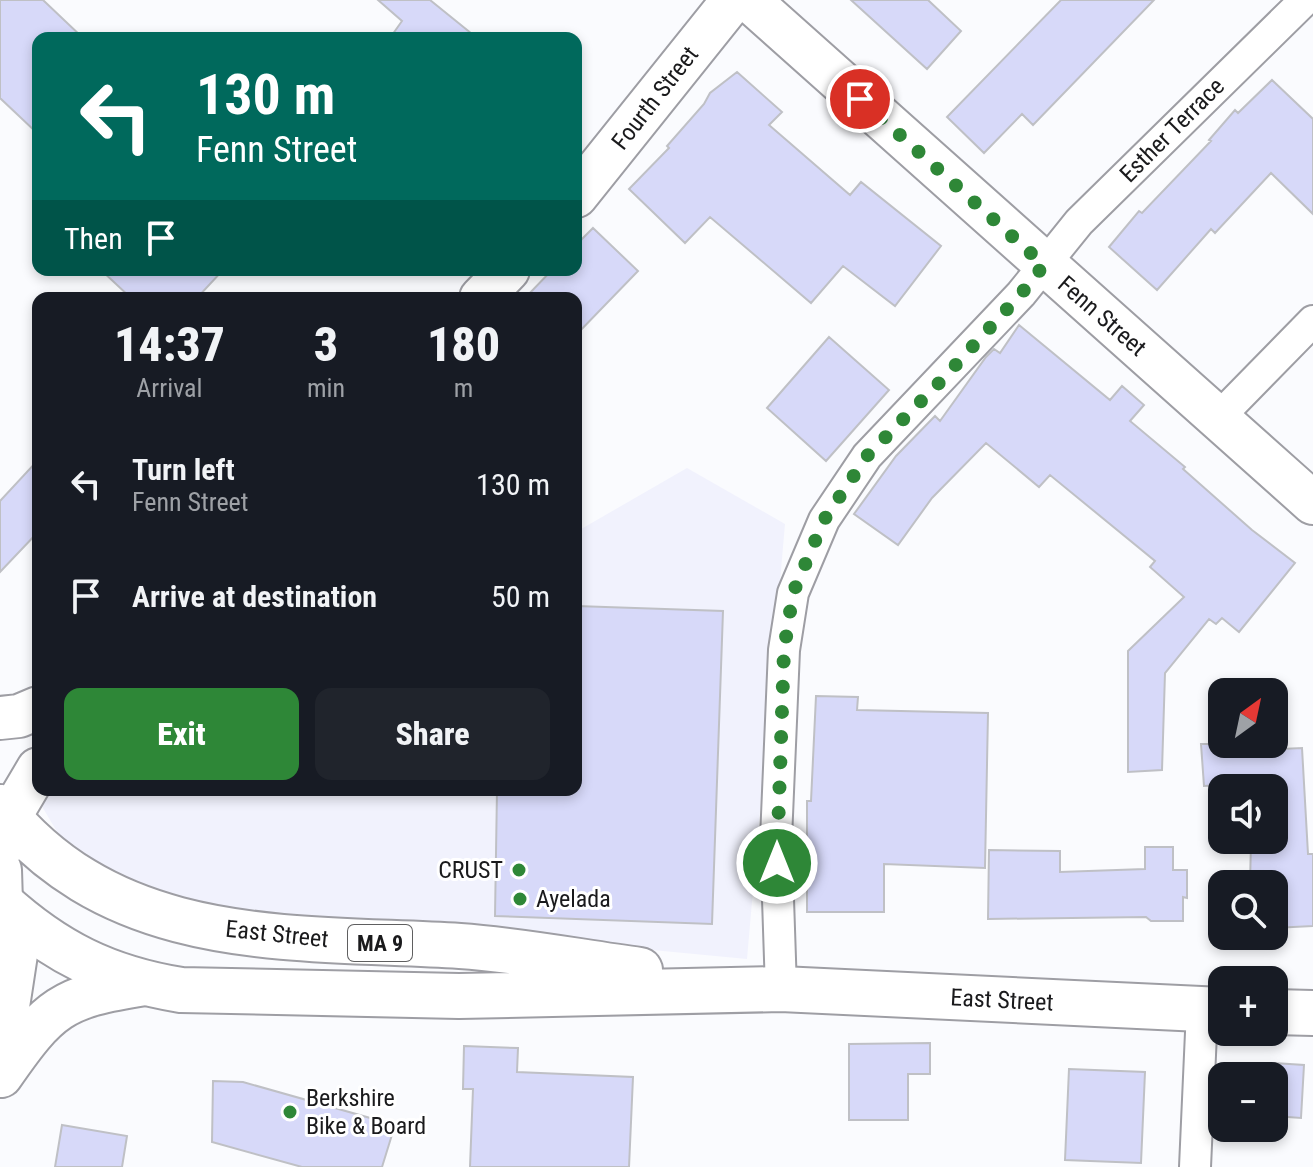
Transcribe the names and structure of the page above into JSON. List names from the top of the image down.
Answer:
{
  "streets": {
    "highway": ["East Street", "MA 9"],
    "street": ["Fourth Street", "Esther Terrace", "Fenn Street"]
  },
  "crossings": [
    ["Esther Terrace", "Fenn Street"],
    ["Esther Terrace", "East Street"]
  ],
  "places": ["CRUST", "Ayelada", "Berkshire Bike & Board"],
  "north": "top right",
  "page": {
    "turn": ["130 m", "Fenn Street"],
    "then": "Then",
    "eta": [
      "14:37",
      "Arrival",
      "3",
      "min",
      "180",
      "m"
    ],
    "list": [
      {
        "name": "Turn left",
        "note": "Fenn Street",
        "value": "130 m"
      },
      {
        "name": "Arrive at destination",
        "value": "50 m"
      }
    ],
    "buttons": ["Exit", "Share"],
    "map_buttons": ["+", "−"]
  }
}
